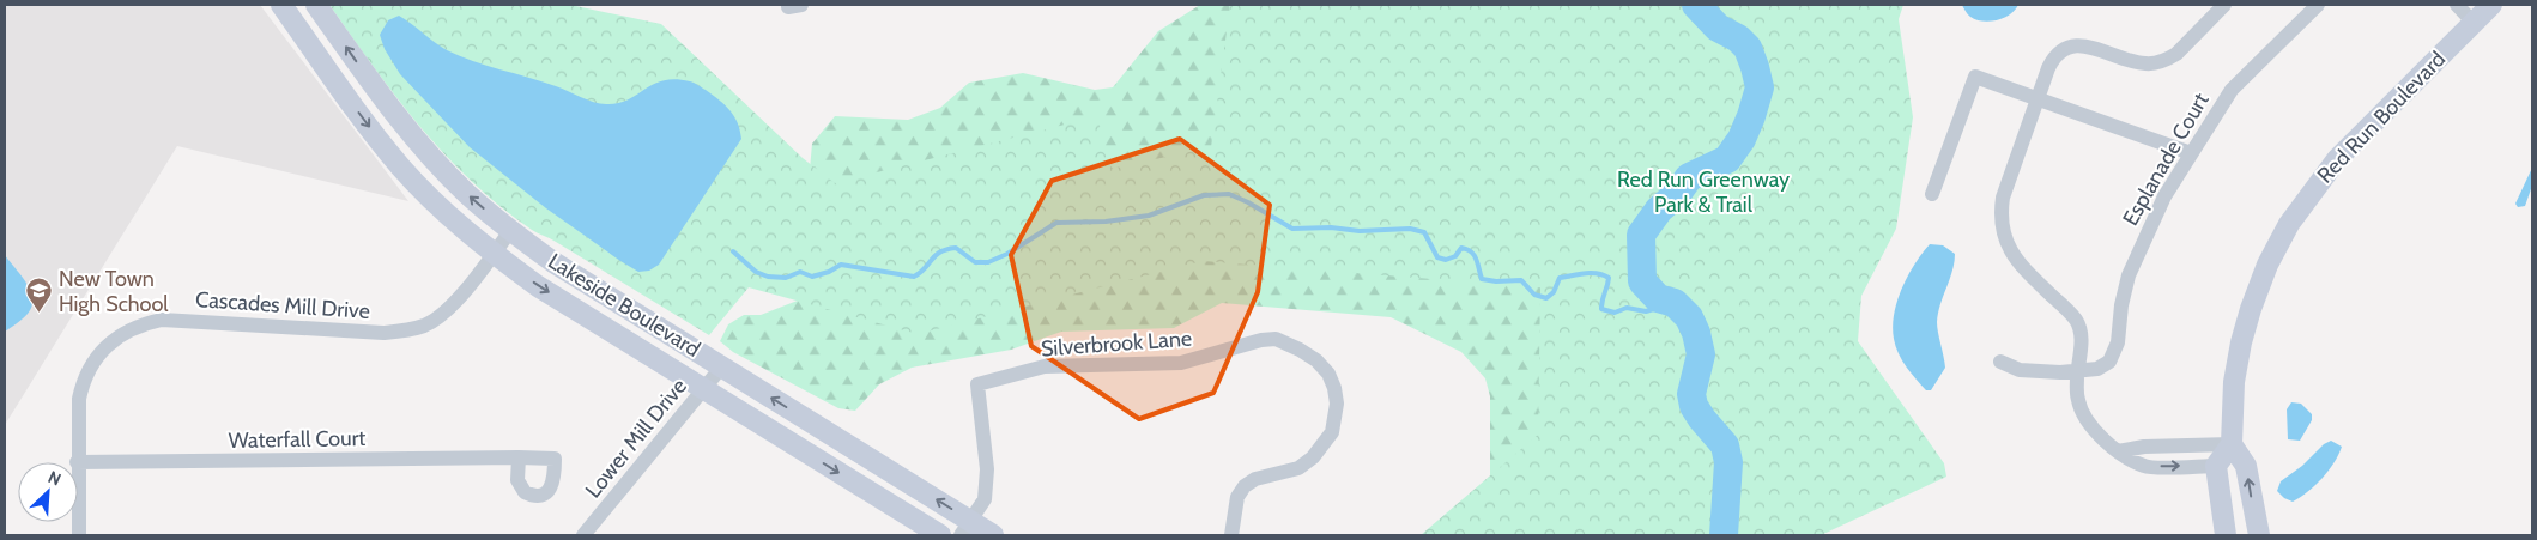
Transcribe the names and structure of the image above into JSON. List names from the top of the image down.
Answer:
{
  "streets": {
    "main road": ["Red Run Boulevard", "Lakeside Boulevard"],
    "street": [
      "Esplanade Court",
      "Cascades Mill Drive",
      "Silverbrook Lane",
      "Lower Mill Drive",
      "Waterfall Court"
    ]
  },
  "crossings": [
    ["Cascades Mill Drive", "Lakeside Boulevard"],
    ["Cascades Mill Drive", "Waterfall Court"],
    ["Lakeside Boulevard", "Silverbrook Lane"],
    ["Lakeside Boulevard", "Lower Mill Drive"]
  ],
  "parks": ["Red Run Greenway Park & Trail"],
  "places": {
    "school or university": ["New Town High School"]
  },
  "north": "top right"
}
